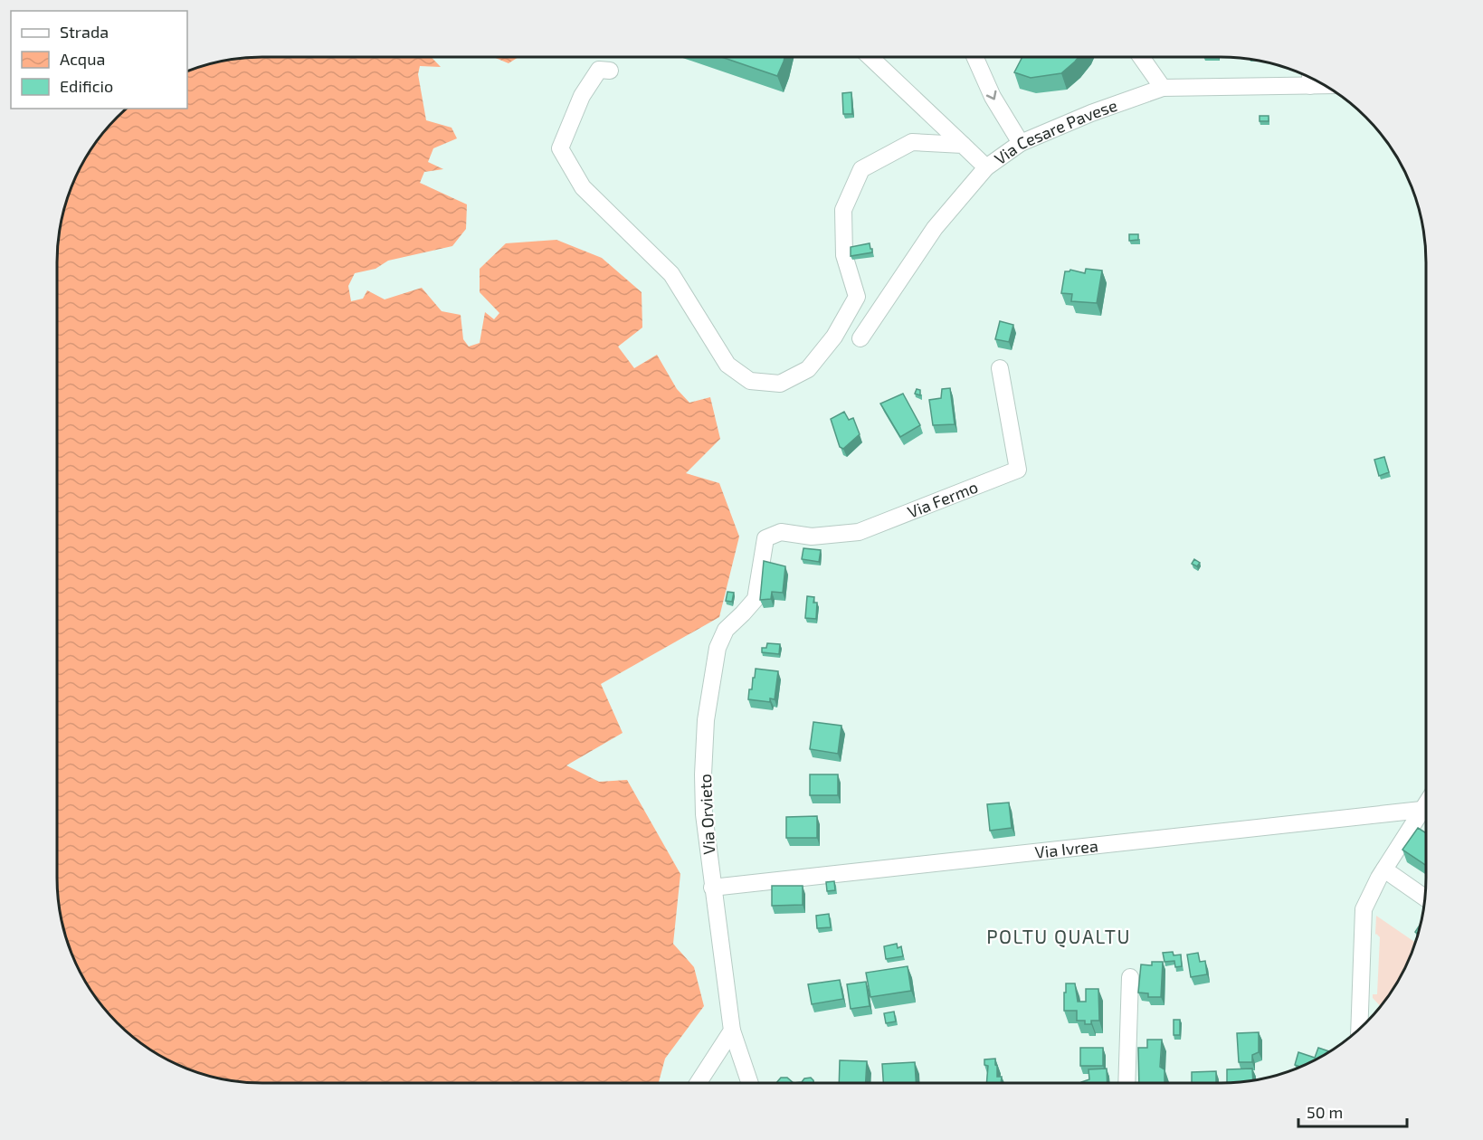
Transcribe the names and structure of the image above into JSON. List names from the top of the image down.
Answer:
{
  "streets": {
    "street": [
      "Via Cesare Pavese",
      "Via Fermo",
      "Via Orvieto",
      "Via Ivrea"
    ]
  },
  "crossings": [
    ["Via Fermo", "Via Orvieto"],
    ["Via Orvieto", "Via Ivrea"]
  ],
  "districts": ["POLTU QUALTU"],
  "legend": ["Strada", "Acqua", "Edificio"],
  "scale_bar": "50 m"
}
